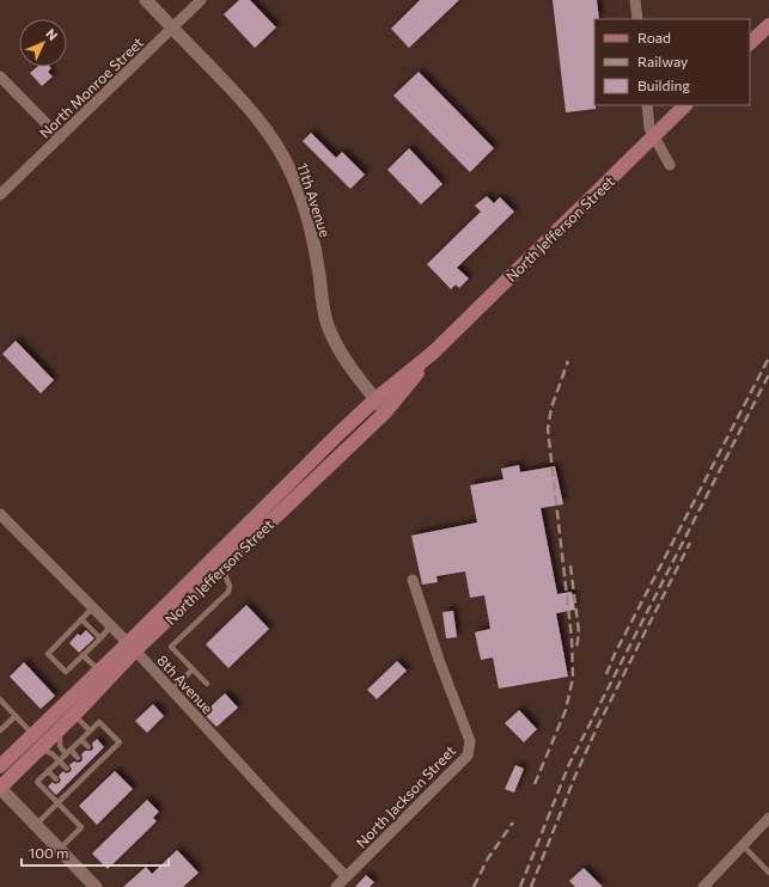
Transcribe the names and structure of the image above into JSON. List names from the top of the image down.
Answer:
{
  "streets": {
    "main road": ["North Jefferson Street"],
    "street": [
      "North Monroe Street",
      "11th Avenue",
      "8th Avenue",
      "North Jackson Street"
    ]
  },
  "crossings": [
    ["North Monroe Street", "11th Avenue"],
    ["11th Avenue", "North Jefferson Street"],
    ["North Jefferson Street", "8th Avenue"],
    ["8th Avenue", "North Jackson Street"]
  ],
  "legend": ["Road", "Railway", "Building"],
  "scale_bar": "100 m",
  "north": "top right"
}
